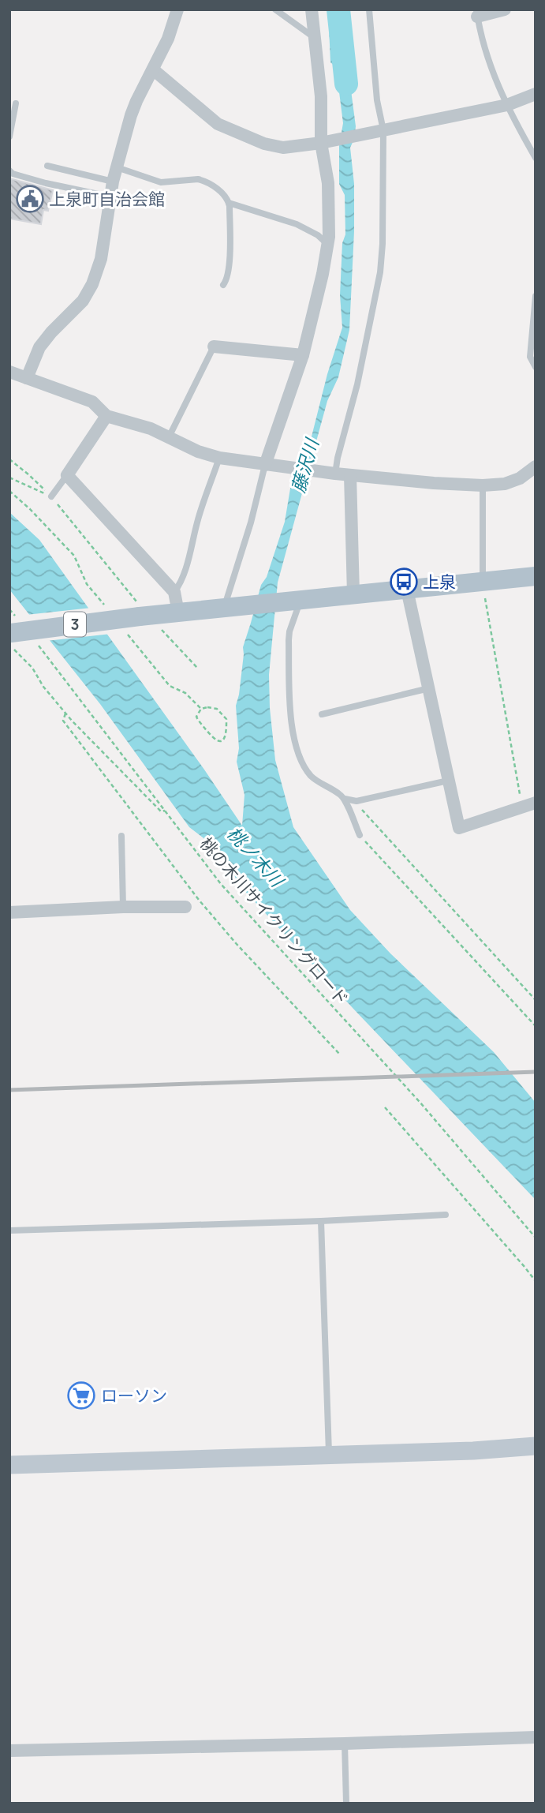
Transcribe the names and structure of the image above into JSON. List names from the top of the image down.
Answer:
{
  "streets": {
    "main road": ["3"],
    "path": ["桃の木川サイクリングロード"]
  },
  "water": ["藤沢川", "桃ノ木川"],
  "places": {
    "public building": ["上泉町自治会館"],
    "bus stop": ["上泉"],
    "supermarket": ["ローソン"]
  }
}
